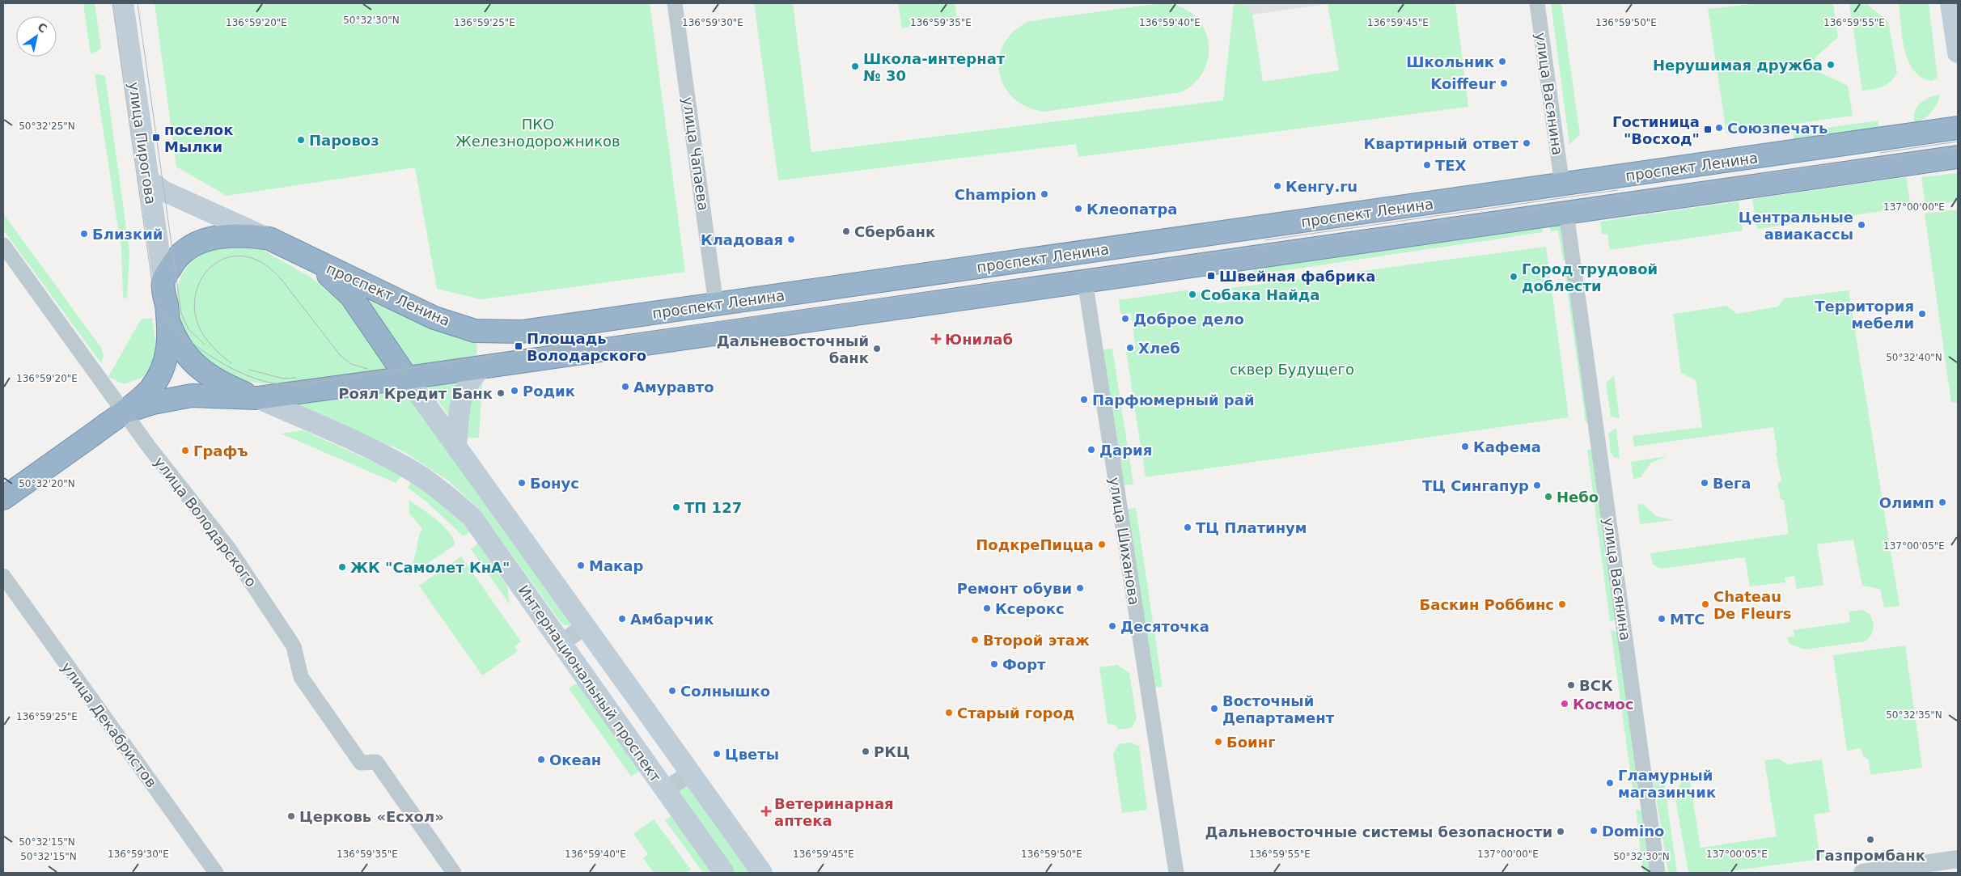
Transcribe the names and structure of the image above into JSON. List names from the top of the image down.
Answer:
{
  "streets": {
    "highway": ["улица Пирогова", "проспект Ленина"],
    "main road": ["Интернациональный проспект"],
    "street": [
      "улица Васянина",
      "улица Чапаева",
      "улица Володарского",
      "улица Шиханова",
      "улица Декабристов"
    ]
  },
  "crossings": [
    ["улица Васянина", "проспект Ленина"],
    ["улица Пирогова", "проспект Ленина"],
    ["улица Пирогова", "улица Володарского"],
    ["улица Чапаева", "проспект Ленина"],
    ["проспект Ленина", "улица Шиханова"],
    ["проспект Ленина", "Интернациональный проспект"]
  ],
  "parks": ["ПКО Железнодорожников", "сквер Будущего"],
  "places": {
    "other": [
      "Школьник",
      "Нерушимая дружба",
      "Школа-интернат № 30",
      "Koiffeur",
      "Союзпечать",
      "Паровоз",
      "Квартирный ответ",
      "TEX",
      "Кенгу.ru",
      "Champion",
      "Клеопатра",
      "Центральные авиакассы",
      "Сбербанк",
      "Близкий",
      "Кладовая",
      "Город трудовой доблести",
      "Собака Найда",
      "Территория мебели",
      "Доброе дело",
      "Хлеб",
      "Дальневосточный банк",
      "Амуравто",
      "Родик",
      "Роял Кредит Банк",
      "Парфюмерный рай",
      "Кафема",
      "Дария",
      "Графъ",
      "Бонус",
      "Вега",
      "ТЦ Сингапур",
      "Небо",
      "Олимп",
      "ТП 127",
      "ТЦ Платинум",
      "ПодкреПицца",
      "Макар",
      "ЖК \"Самолет КнА\"",
      "Ремонт обуви",
      "Баскин Роббинс",
      "Chateau De Fleurs",
      "Ксерокс",
      "Амбарчик",
      "МТС",
      "Десяточка",
      "Второй этаж",
      "Форт",
      "ВСК",
      "Солнышко",
      "Космос",
      "Восточный Департамент",
      "Старый город",
      "Боинг",
      "РКЦ",
      "Цветы",
      "Океан",
      "Гламурный магазинчик",
      "Церковь «Есхол»",
      "Domino",
      "Дальневосточные системы безопасности",
      "Газпромбанк"
    ],
    "transit": [
      "Гостиница \"Восход\"",
      "поселок Мылки",
      "Швейная фабрика",
      "Площадь Володарского"
    ],
    "health": ["Юнилаб", "Ветеринарная аптека"]
  },
  "north": "top right",
  "coordinates": [
    "50°32'30\"N",
    "136°59'20\"E",
    "136°59'25\"E",
    "136°59'30\"E",
    "136°59'35\"E",
    "136°59'40\"E",
    "136°59'45\"E",
    "136°59'50\"E",
    "136°59'55\"E",
    "50°32'25\"N",
    "137°00'00\"E",
    "50°32'40\"N",
    "50°32'20\"N",
    "137°00'05\"E",
    "50°32'35\"N",
    "50°32'15\"N"
  ]
}
